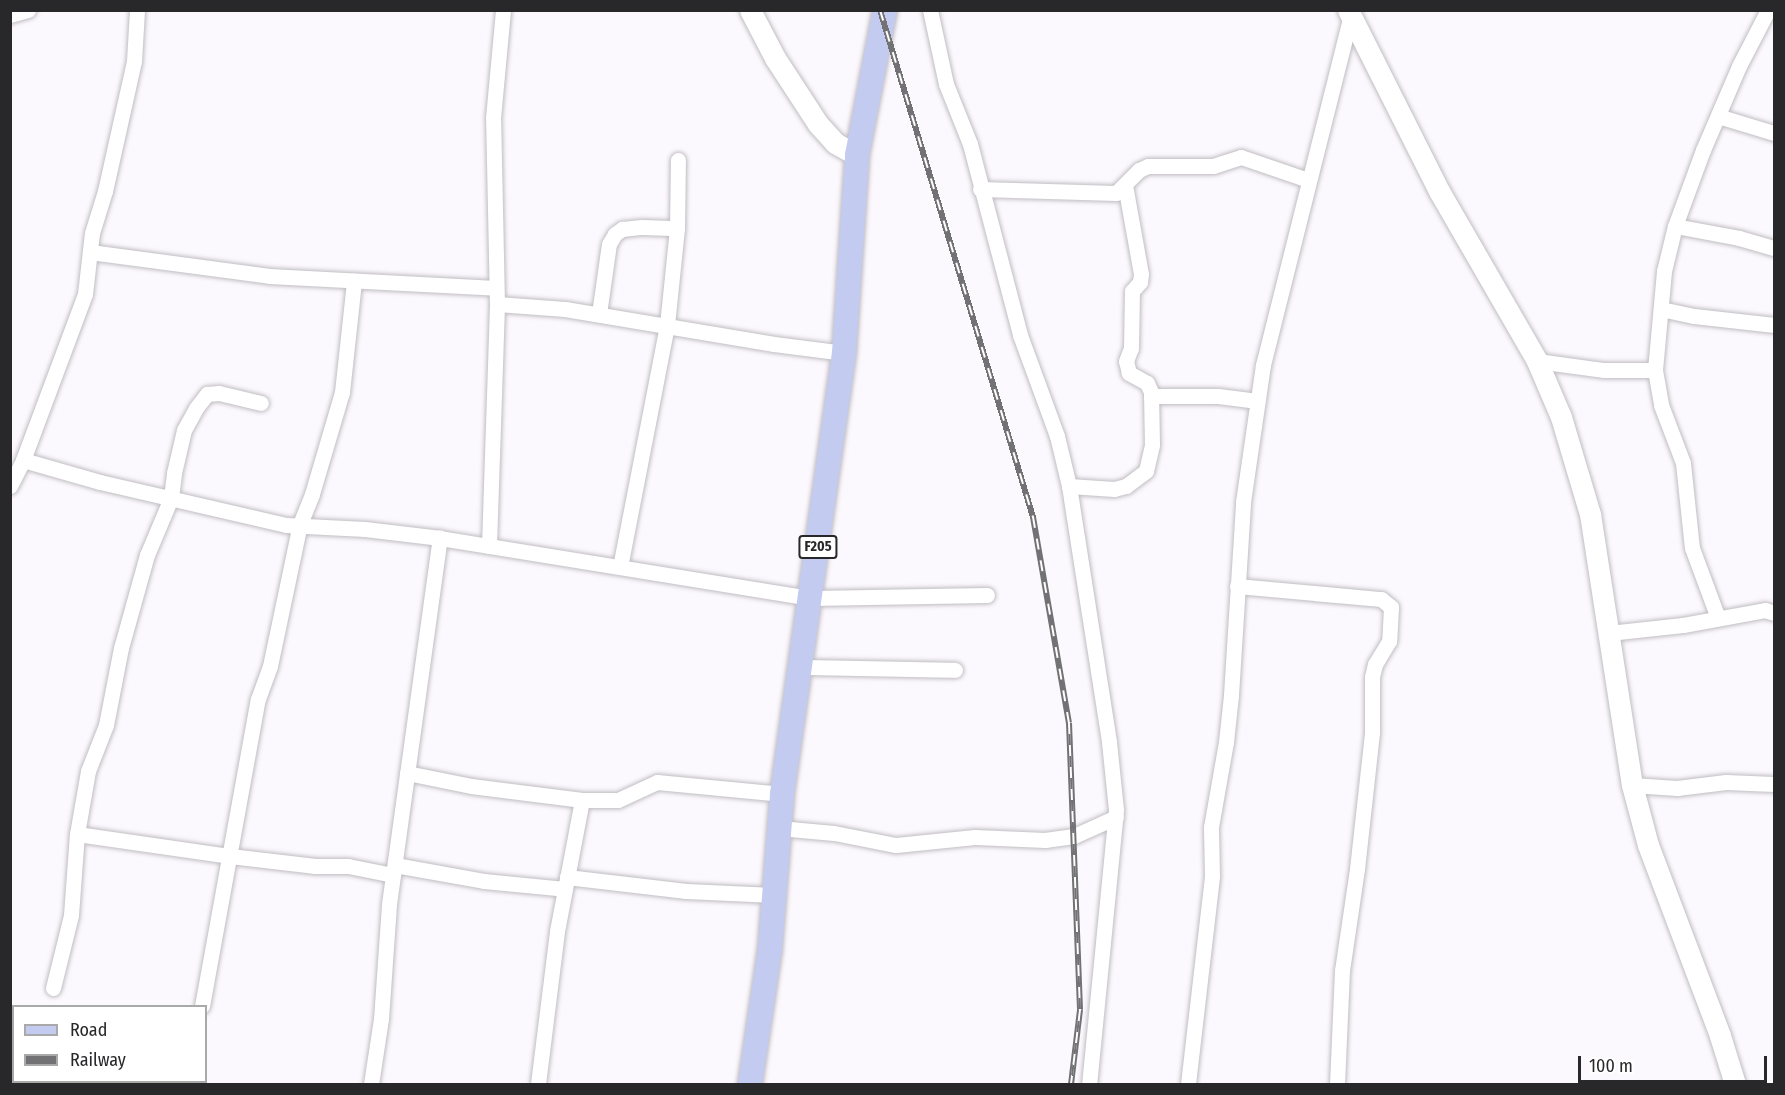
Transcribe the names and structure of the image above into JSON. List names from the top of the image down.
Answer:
{
  "streets": {
    "main road": ["F205"]
  },
  "legend": ["Road", "Railway"],
  "scale_bar": "100 m"
}
